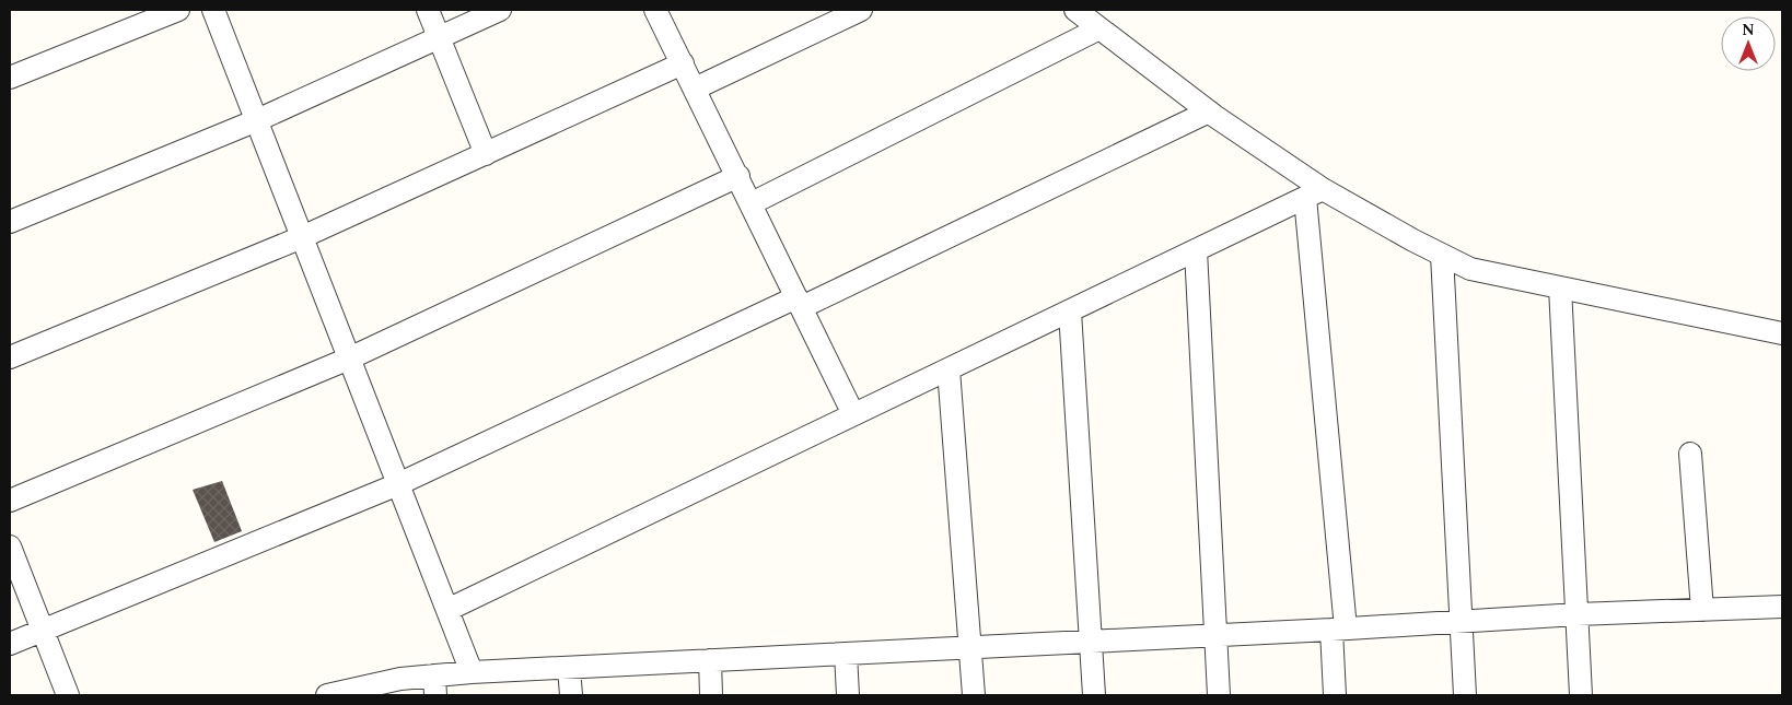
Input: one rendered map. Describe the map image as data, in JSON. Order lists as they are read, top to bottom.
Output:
{
  "north": "top"
}
